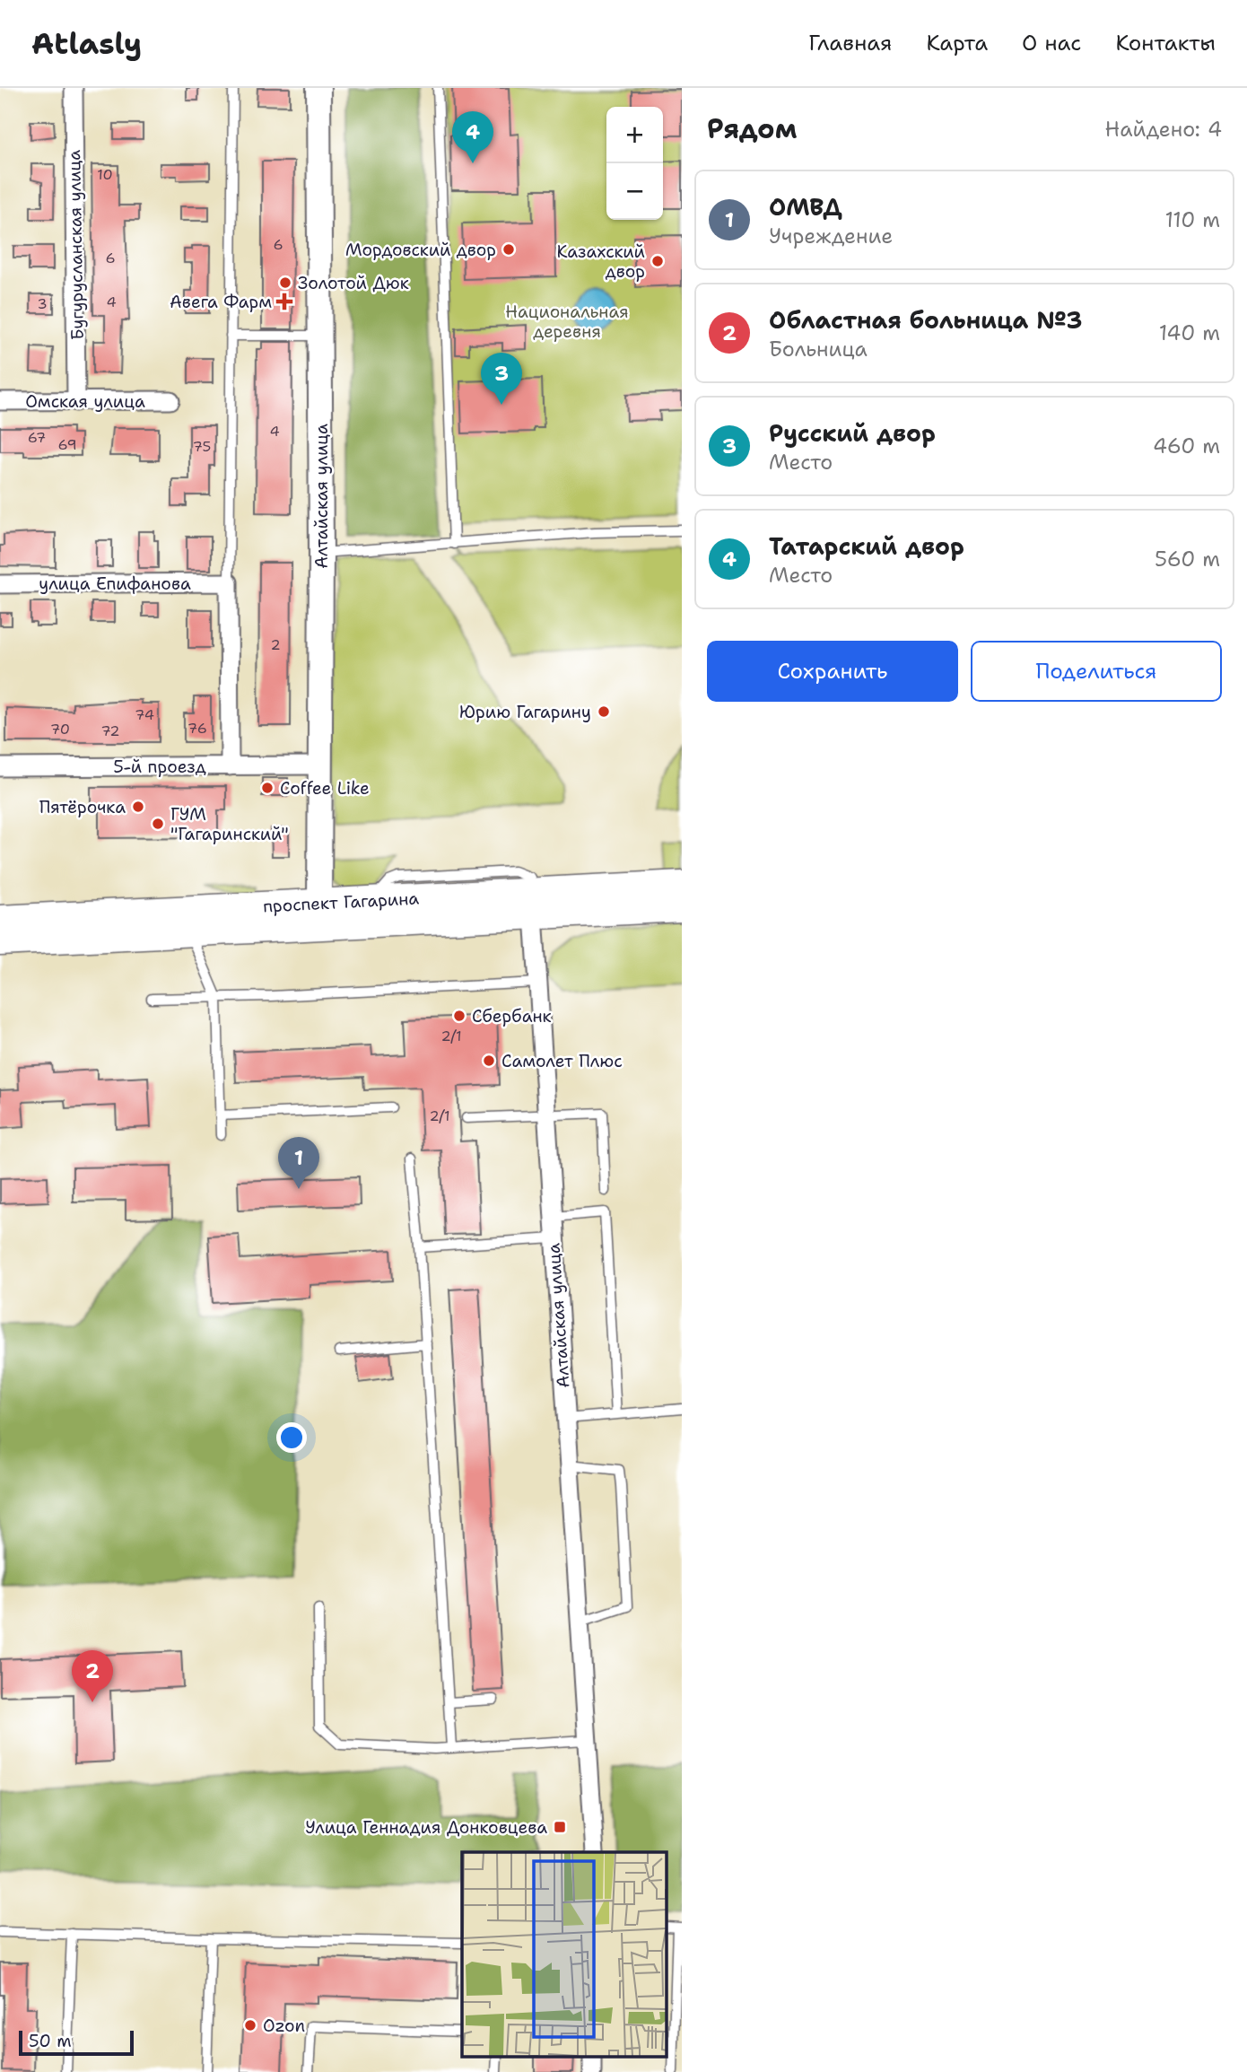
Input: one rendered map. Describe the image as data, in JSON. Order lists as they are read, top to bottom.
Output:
{
  "streets": {
    "main road": ["проспект Гагарина"],
    "street": [
      "Бугурусланская улица",
      "Омская улица",
      "Алтайская улица",
      "улица Епифанова",
      "5-й проезд"
    ]
  },
  "crossings": [
    ["Бугурусланская улица", "Омская улица"],
    ["Алтайская улица", "5-й проезд"],
    ["Алтайская улица", "проспект Гагарина"]
  ],
  "parks": ["Национальная деревня"],
  "places": {
    "other": [
      "Мордовский двор",
      "Казахский двор",
      "Золотой Дюк",
      "Юрию Гагарину",
      "Coffee Like",
      "Пятёрочка",
      "ГУМ \"Гагаринский\"",
      "Сбербанк",
      "Самолет Плюс",
      "Ozon"
    ],
    "health": ["Авега Фарм"],
    "transit": ["Улица Геннадия Донковцева"]
  },
  "house_numbers": [
    "10",
    "6",
    "6",
    "4",
    "3",
    "4",
    "67",
    "69",
    "75",
    "2",
    "74",
    "76",
    "70",
    "72",
    "2/1",
    "2/1"
  ],
  "scale_bar": "50 m",
  "page": {
    "header": "Atlasly",
    "nav": [
      "Главная",
      "Карта",
      "О нас",
      "Контакты"
    ],
    "heading": ["Рядом", "Найдено: 4"],
    "map_buttons": ["+", "−"],
    "pins": [
      "4",
      "3",
      "1",
      "2"
    ],
    "list": [
      {
        "mark": "1",
        "name": "ОМВД",
        "note": "Учреждение",
        "value": "110 m"
      },
      {
        "mark": "2",
        "name": "Областная больница №3",
        "note": "Больница",
        "value": "140 m"
      },
      {
        "mark": "3",
        "name": "Русский двор",
        "note": "Место",
        "value": "460 m"
      },
      {
        "mark": "4",
        "name": "Татарский двор",
        "note": "Место",
        "value": "560 m"
      }
    ],
    "buttons": ["Сохранить", "Поделиться"],
    "scale": "50 m"
  }
}
